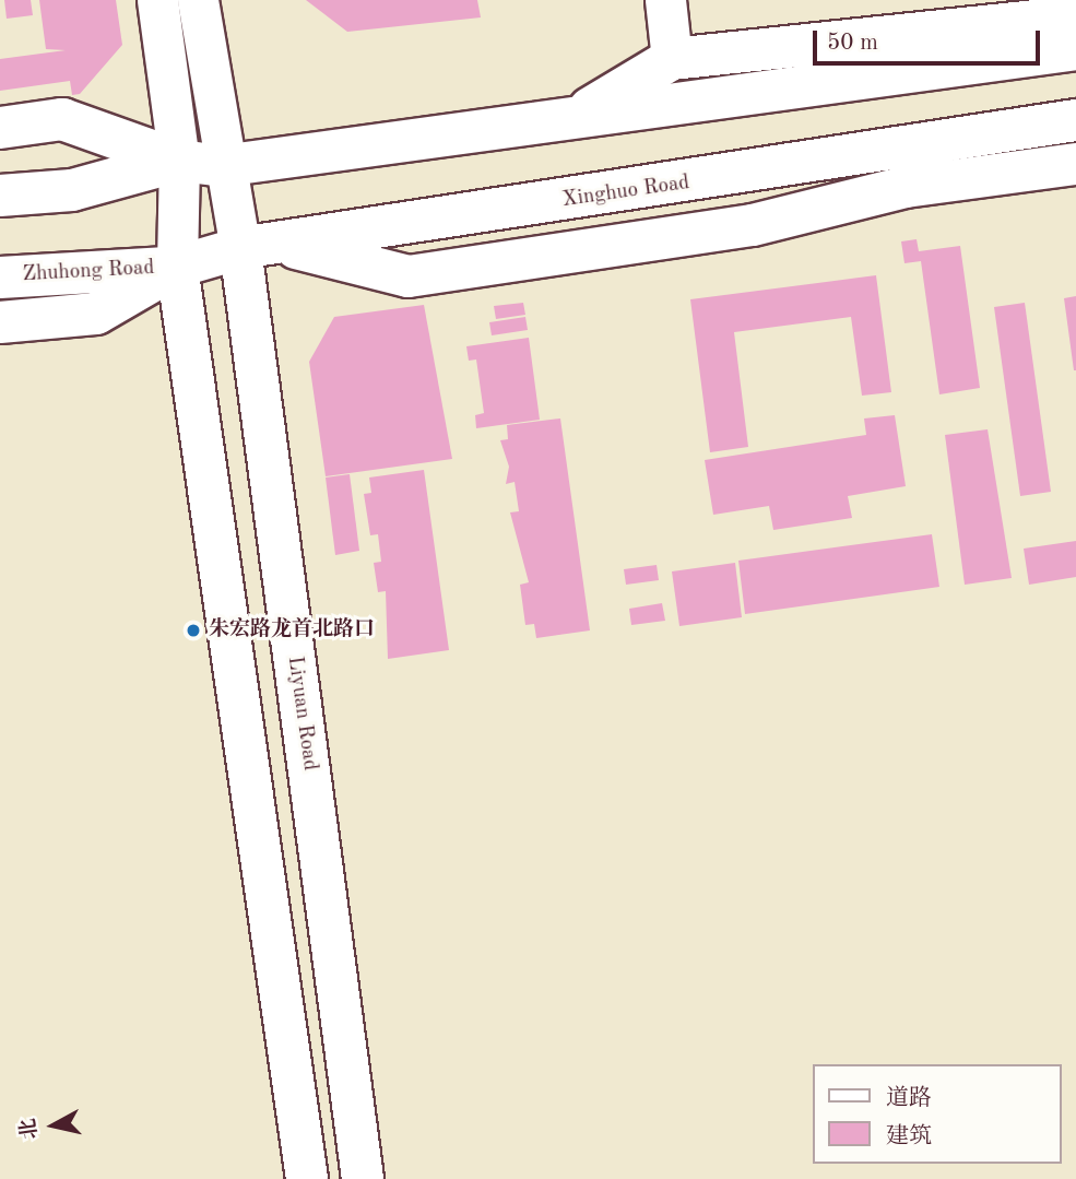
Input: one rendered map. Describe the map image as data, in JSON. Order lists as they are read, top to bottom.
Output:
{
  "streets": {
    "main road": ["Xinghuo Road", "Zhuhong Road", "Liyuan Road"]
  },
  "crossings": [
    ["Xinghuo Road", "Zhuhong Road"],
    ["Xinghuo Road", "Liyuan Road"]
  ],
  "places": ["朱宏路龙首北路口"],
  "legend": ["道路", "建筑"],
  "scale_bar": "50 m",
  "north": "left"
}
